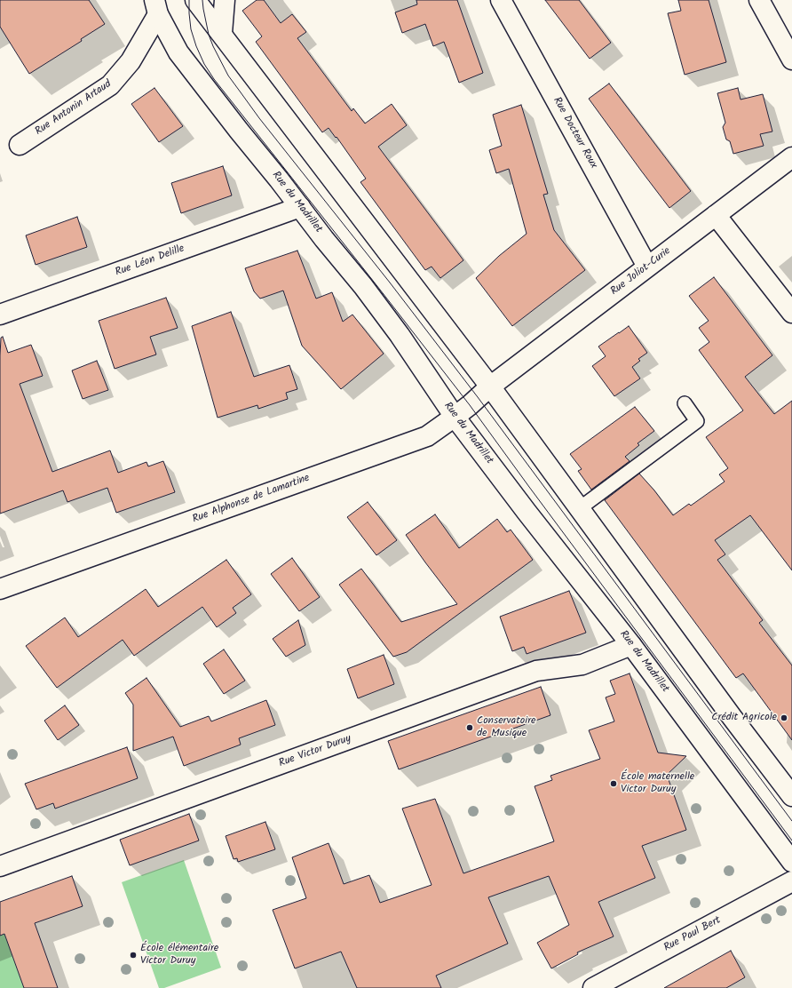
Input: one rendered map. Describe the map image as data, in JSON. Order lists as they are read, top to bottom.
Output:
{
  "streets": {
    "street": [
      "Rue Antonin Artaud",
      "Rue Docteur Roux",
      "Rue du Madrillet",
      "Rue Léon Delille",
      "Rue Joliot-Curie",
      "Rue Alphonse de Lamartine",
      "Rue Victor Duruy",
      "Rue Paul Bert"
    ]
  },
  "crossings": [
    ["Rue Antonin Artaud", "Rue du Madrillet"],
    ["Rue Docteur Roux", "Rue Joliot-Curie"],
    ["Rue du Madrillet", "Rue Léon Delille"],
    ["Rue du Madrillet", "Rue Alphonse de Lamartine"],
    ["Rue du Madrillet", "Rue Victor Duruy"],
    ["Rue Joliot-Curie", "Rue Alphonse de Lamartine"]
  ],
  "places": [
    "Crédit Agricole",
    "Conservatoire de Musique",
    "École maternelle Victor Duruy",
    "École élémentaire Victor Duruy"
  ]
}
